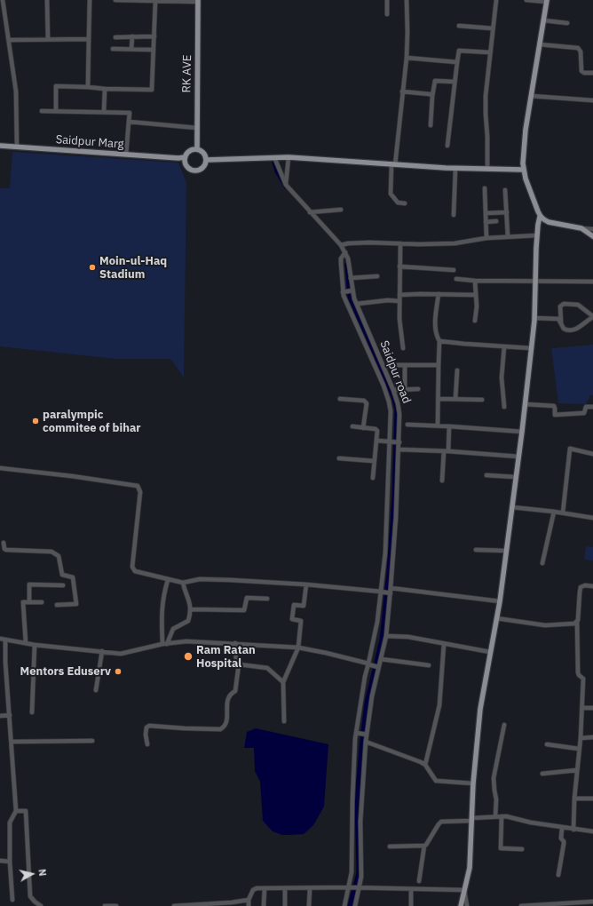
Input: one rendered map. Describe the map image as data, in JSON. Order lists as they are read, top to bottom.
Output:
{
  "streets": {
    "main road": ["RK AVE", "Saidpur Marg"],
    "street": ["Saidpur road"]
  },
  "crossings": [
    ["RK AVE", "Saidpur Marg"]
  ],
  "places": [
    "Moin-ul-Haq Stadium",
    "paralympic commitee of bihar",
    "Ram Ratan Hospital",
    "Mentors Eduserv"
  ],
  "north": "right"
}
